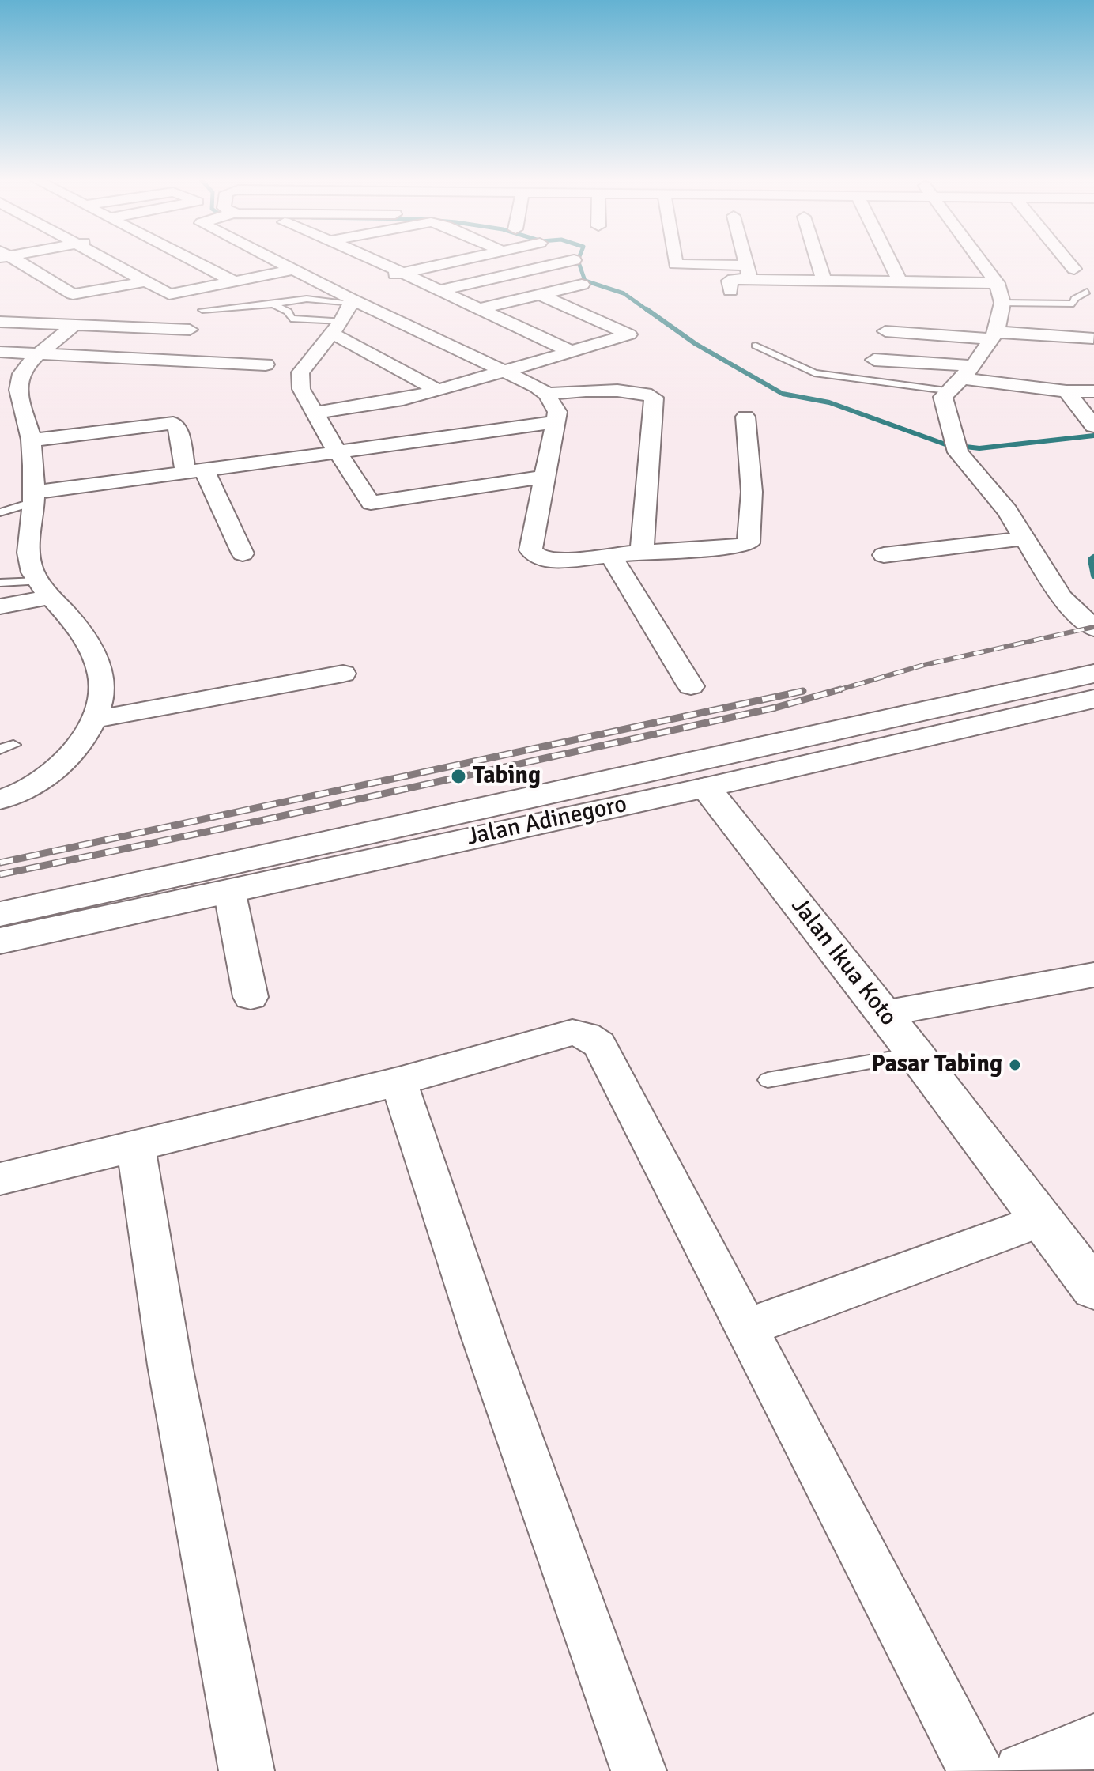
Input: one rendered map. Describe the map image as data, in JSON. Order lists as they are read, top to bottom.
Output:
{
  "streets": {
    "main road": ["Jalan Adinegoro", "Jalan Ikua Koto"]
  },
  "crossings": [
    ["Jalan Adinegoro", "Jalan Ikua Koto"]
  ],
  "places": ["Tabing", "Pasar Tabing"]
}
